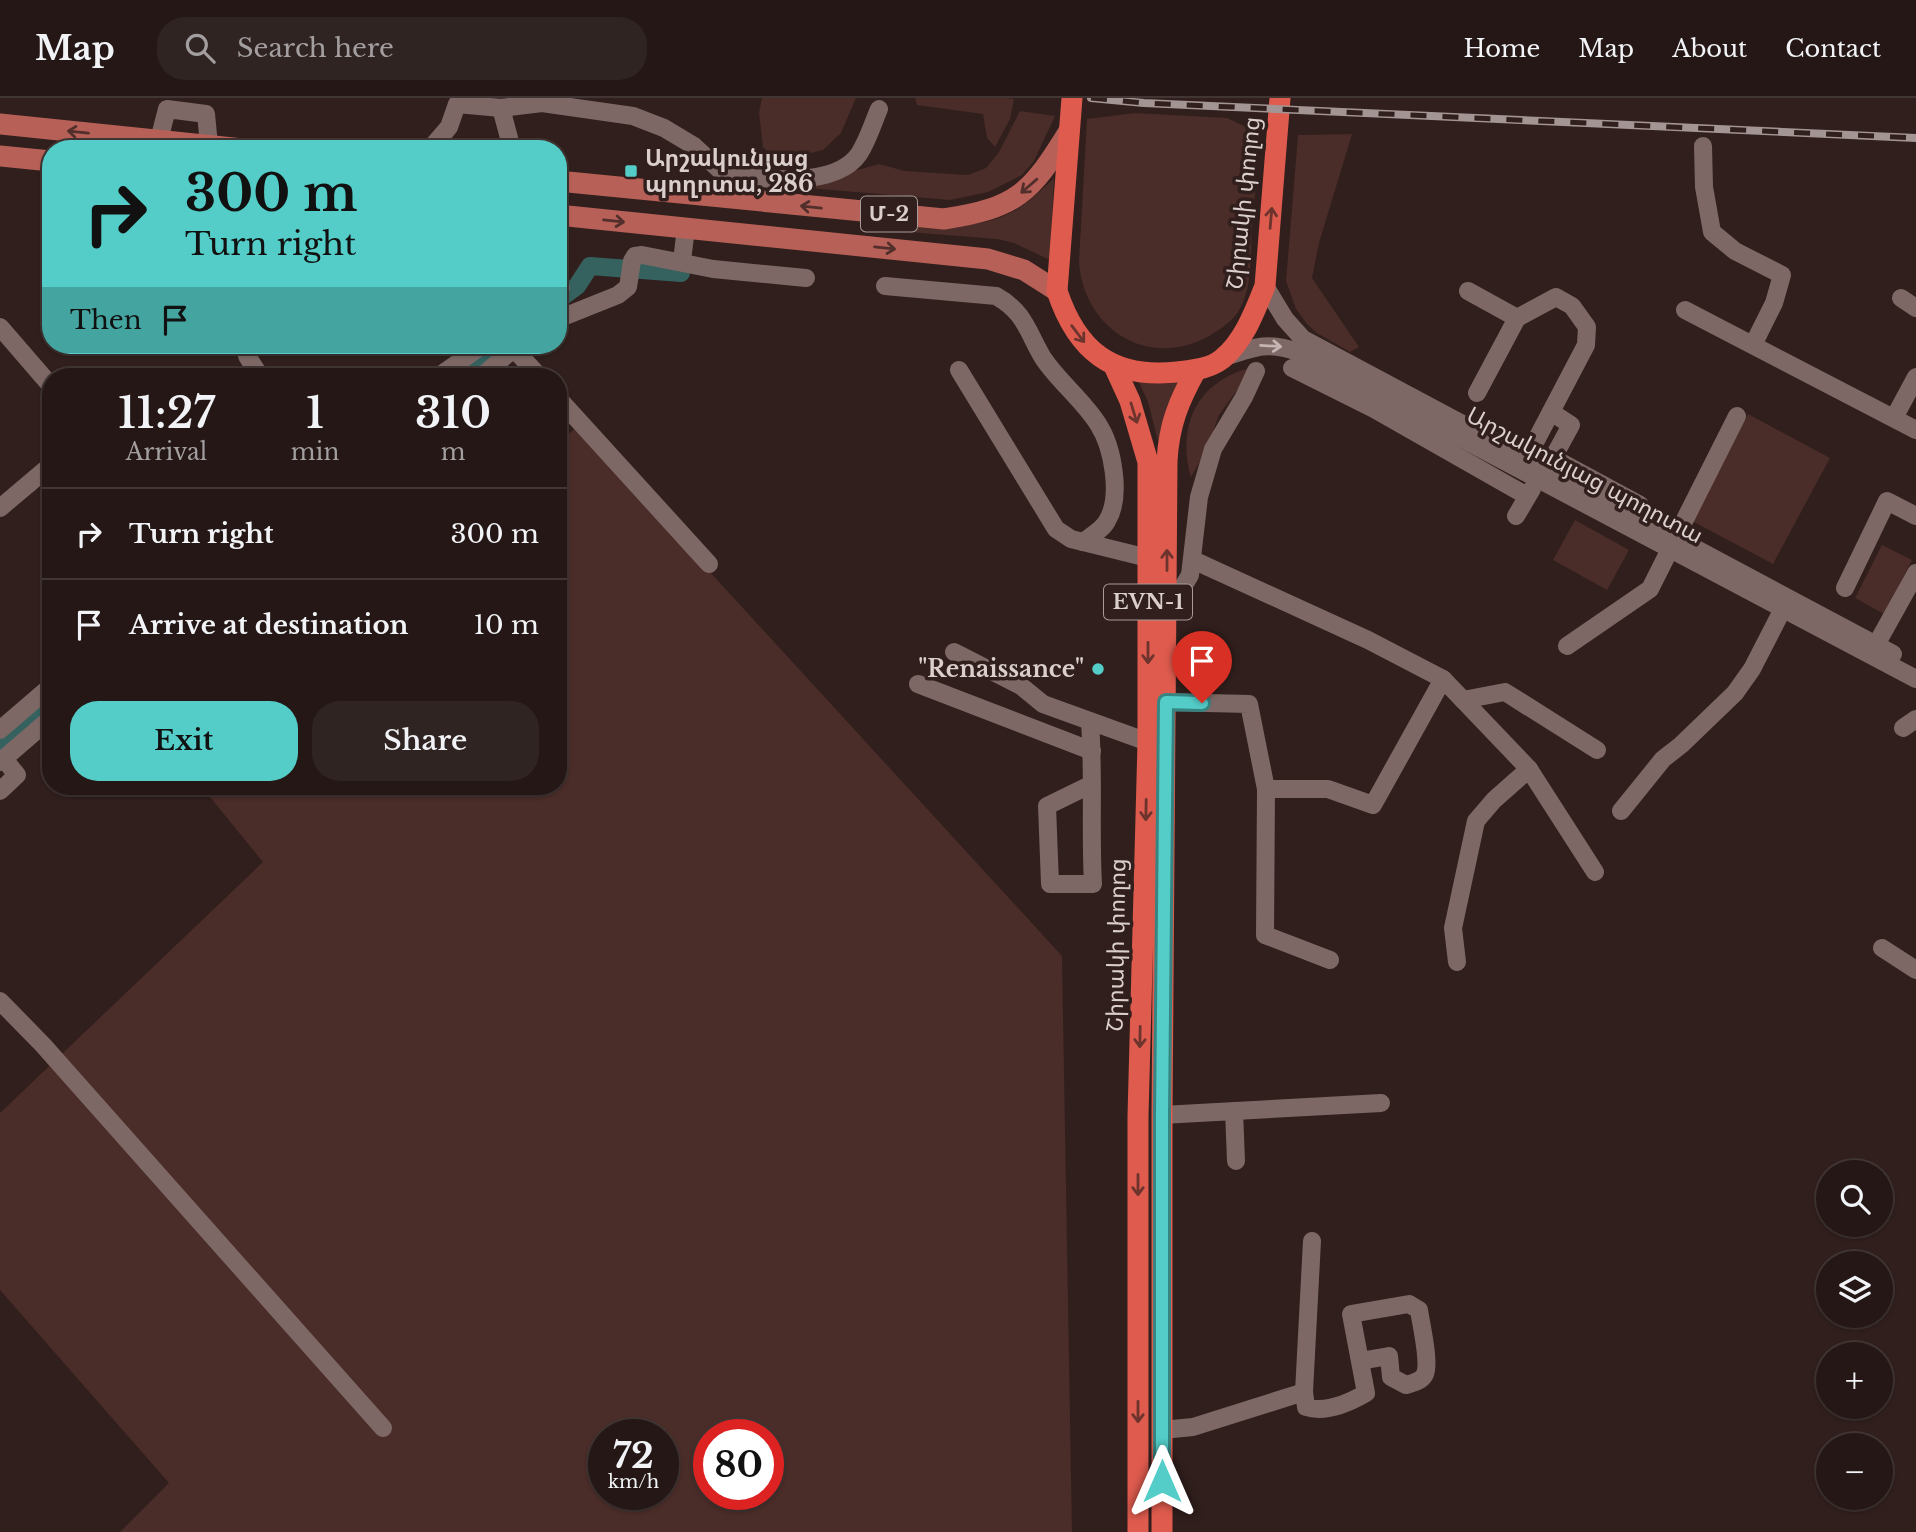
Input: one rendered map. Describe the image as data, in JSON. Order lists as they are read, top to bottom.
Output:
{
  "streets": {
    "highway": ["Շիրակի փողոց", "Մ-2", "EVN-1"],
    "street": ["Արշակունյաց պողոտա"]
  },
  "crossings": [
    ["Շիրակի փողոց", "Մ-2"],
    ["Շիրակի փողոց", "Արշակունյաց պողոտա"]
  ],
  "places": {
    "transit": ["Արշակունյաց պողոտա, 286"],
    "other": ["\"Renaissance\""]
  },
  "page": {
    "header": "Map",
    "search": "Search here",
    "nav": [
      "Home",
      "Map",
      "About",
      "Contact"
    ],
    "turn": ["300 m", "Turn right"],
    "then": "Then",
    "eta": [
      "11:27",
      "Arrival",
      "1",
      "min",
      "310",
      "m"
    ],
    "list": [
      {
        "name": "Turn right",
        "value": "300 m"
      },
      {
        "name": "Arrive at destination",
        "value": "10 m"
      }
    ],
    "buttons": ["Exit", "Share"],
    "map_buttons": ["+", "−"],
    "speed": "72 km/h",
    "limit": "80"
  }
}
